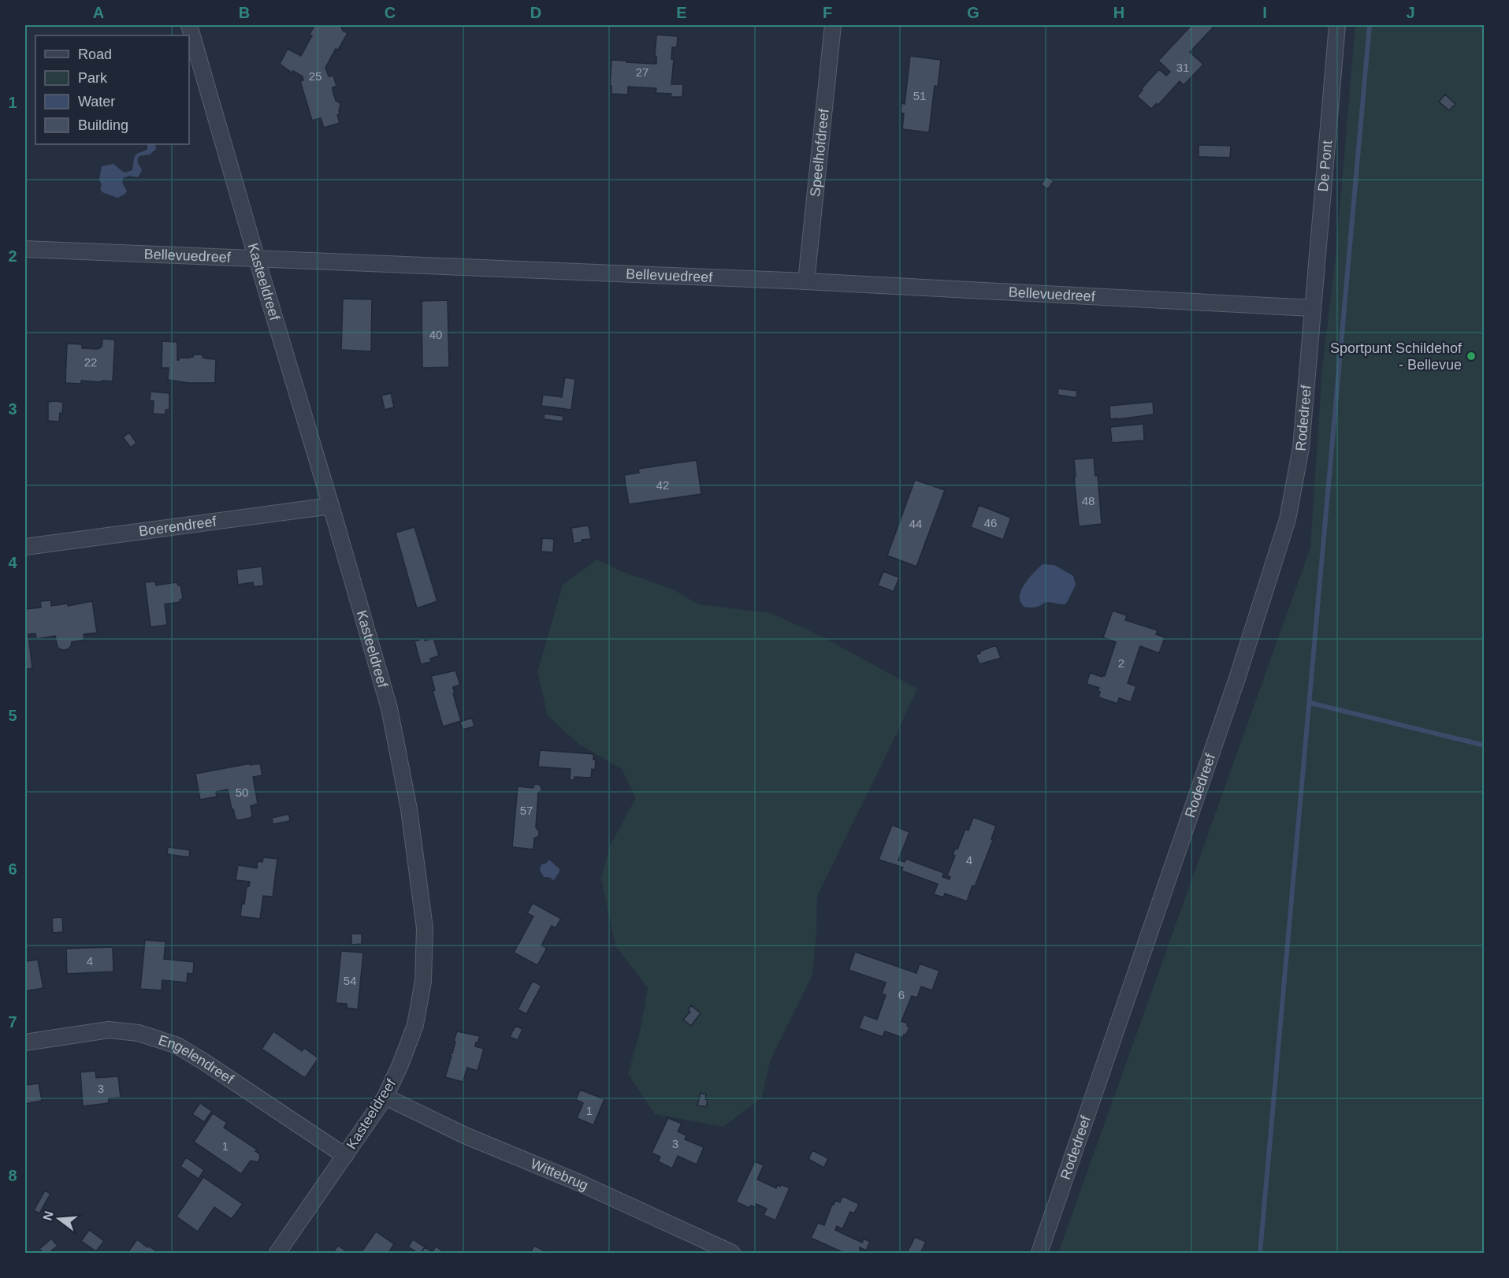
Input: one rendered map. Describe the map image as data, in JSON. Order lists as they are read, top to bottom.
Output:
{
  "streets": {
    "street": [
      "Speelhofdreef",
      "De Pont",
      "Bellevuedreef",
      "Kasteeldreef",
      "Rodedreef",
      "Boerendreef",
      "Engelendreef",
      "Wittebrug"
    ]
  },
  "crossings": [
    ["Speelhofdreef", "Bellevuedreef"],
    ["De Pont", "Bellevuedreef"],
    ["De Pont", "Rodedreef"],
    ["Bellevuedreef", "Kasteeldreef"],
    ["Bellevuedreef", "Rodedreef"],
    ["Kasteeldreef", "Boerendreef"],
    ["Kasteeldreef", "Engelendreef"],
    ["Kasteeldreef", "Wittebrug"]
  ],
  "places": ["Sportpunt Schildehof - Bellevue"],
  "house_numbers": [
    "31",
    "27",
    "25",
    "51",
    "40",
    "22",
    "42",
    "48",
    "46",
    "44",
    "2",
    "50",
    "57",
    "4",
    "4",
    "54",
    "6",
    "3",
    "1",
    "3",
    "1"
  ],
  "legend": [
    "Road",
    "Park",
    "Water",
    "Building"
  ],
  "north": "left",
  "grid": {
    "columns": [
      "A",
      "B",
      "C",
      "D",
      "E",
      "F",
      "G",
      "H",
      "I",
      "J"
    ],
    "rows": [
      "1",
      "2",
      "3",
      "4",
      "5",
      "6",
      "7",
      "8"
    ]
  }
}
